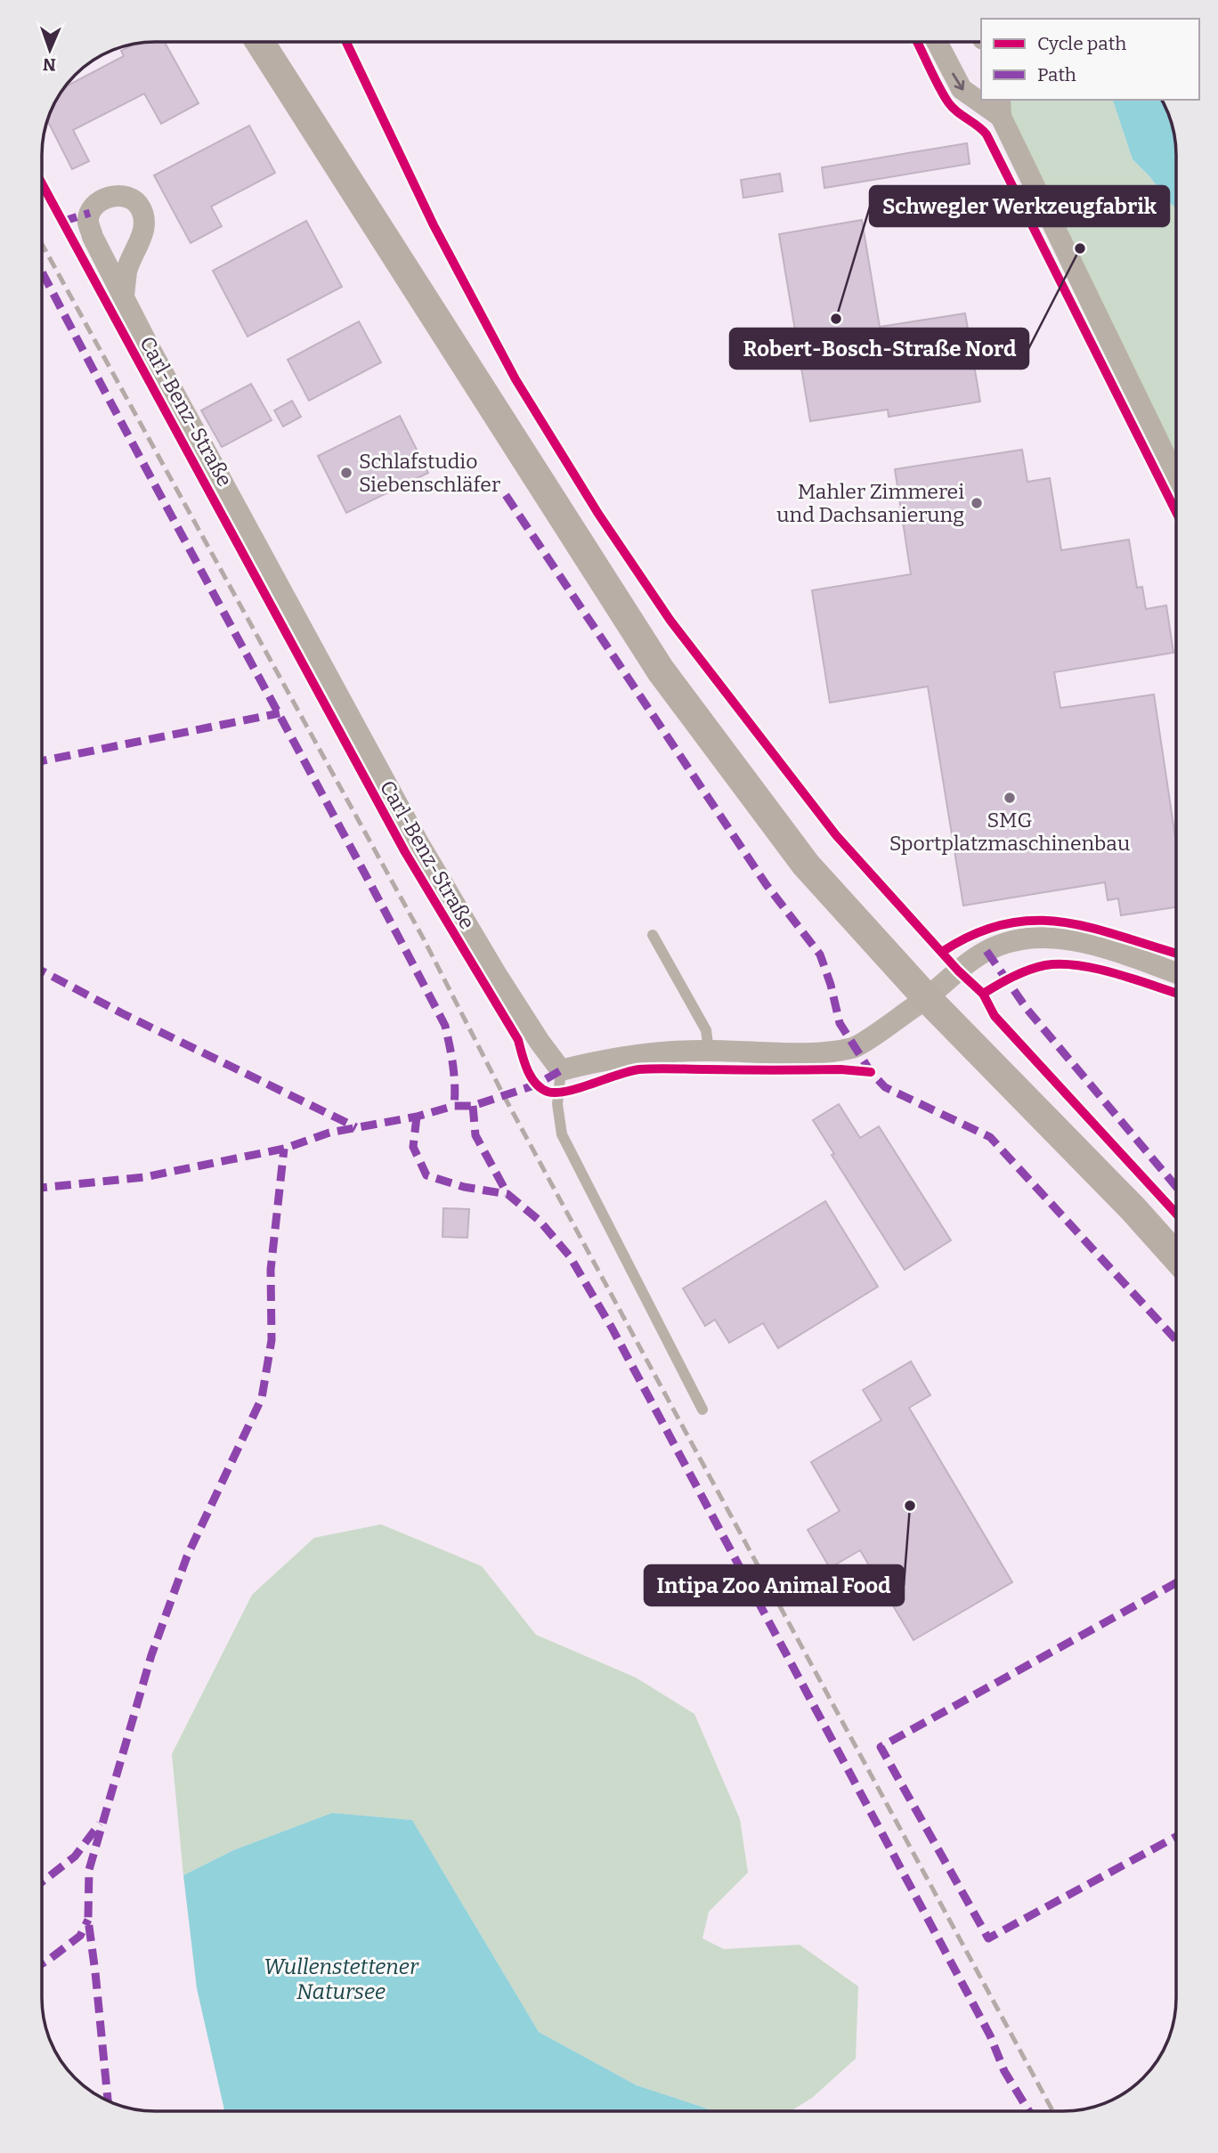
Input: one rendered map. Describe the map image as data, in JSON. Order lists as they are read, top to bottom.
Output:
{
  "streets": {
    "street": ["Carl-Benz-Straße"]
  },
  "water": ["Wullenstettener Natursee"],
  "places": [
    "Robert-Bosch-Straße Nord",
    "Schwegler Werkzeugfabrik",
    "Schlafstudio Siebenschläfer",
    "Mahler Zimmerei und Dachsanierung",
    "SMG Sportplatzmaschinenbau",
    "Intipa Zoo Animal Food"
  ],
  "legend": ["Cycle path", "Path"],
  "north": "bottom"
}
